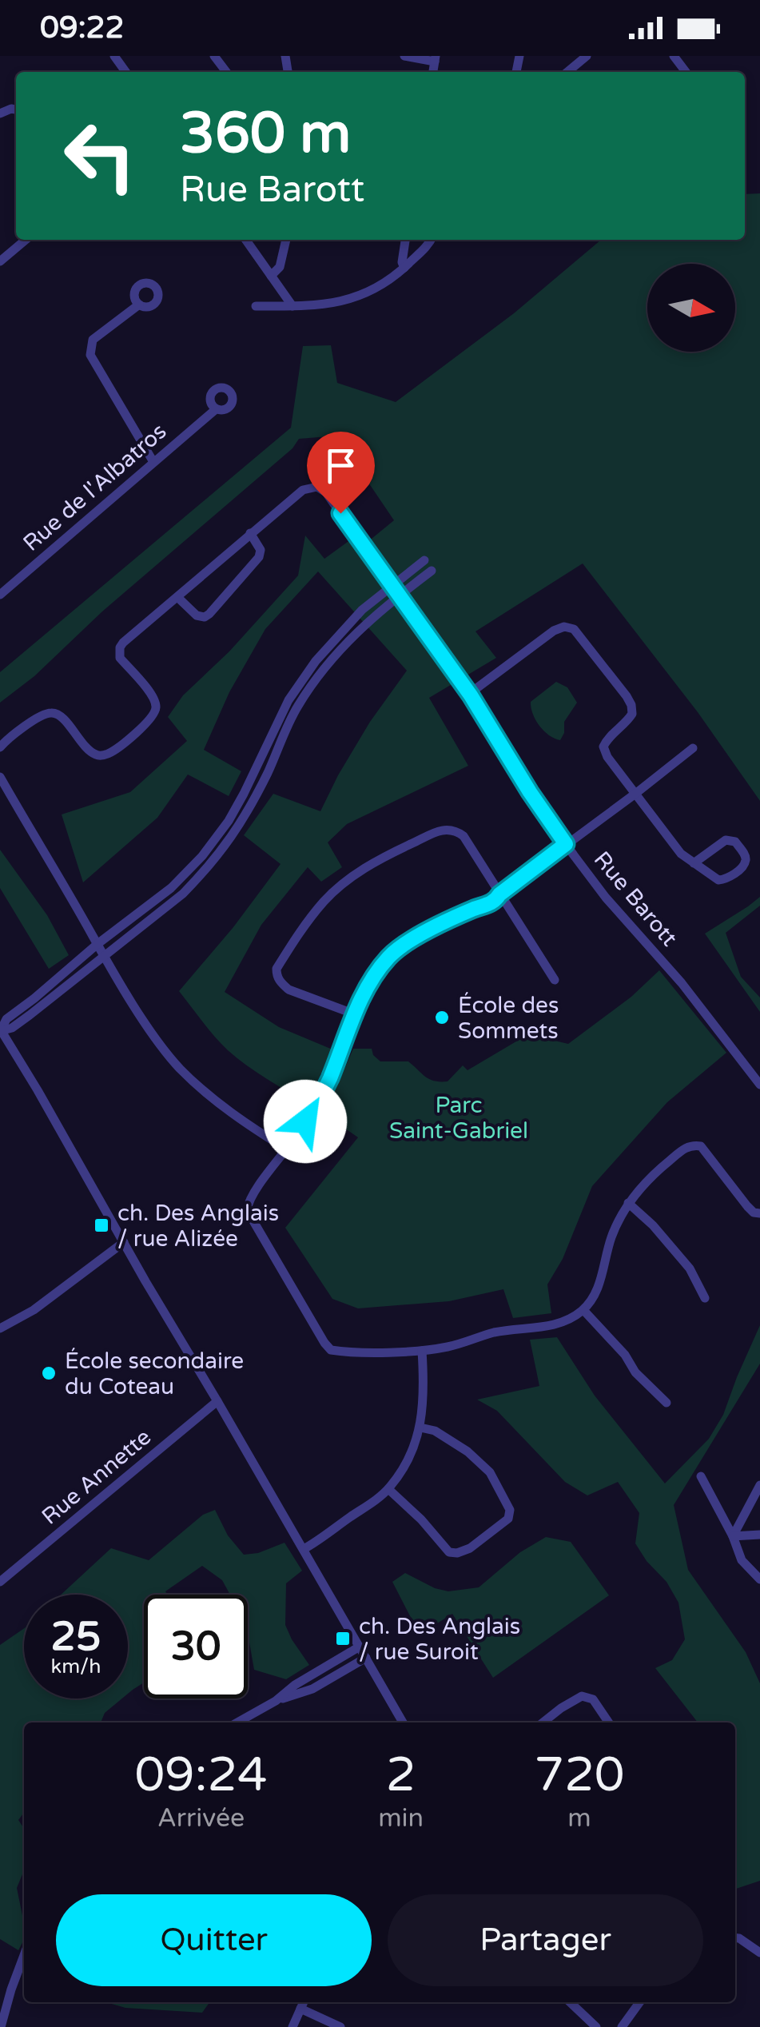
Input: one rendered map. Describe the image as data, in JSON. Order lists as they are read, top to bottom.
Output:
{
  "streets": {
    "street": ["Rue de l'Albatros", "Rue Barott", "Rue Annette"]
  },
  "parks": ["Parc Saint-Gabriel"],
  "places": {
    "other": ["École des Sommets", "École secondaire du Coteau"],
    "transit": ["ch. Des Anglais / rue Alizée", "ch. Des Anglais / rue Suroit"]
  },
  "north": "right",
  "page": {
    "status": "09:22",
    "turn": ["360 m", "Rue Barott"],
    "speed": "25 km/h",
    "limit": "30",
    "eta": [
      "09:24",
      "Arrivée",
      "2",
      "min",
      "720",
      "m"
    ],
    "buttons": ["Quitter", "Partager"]
  }
}
